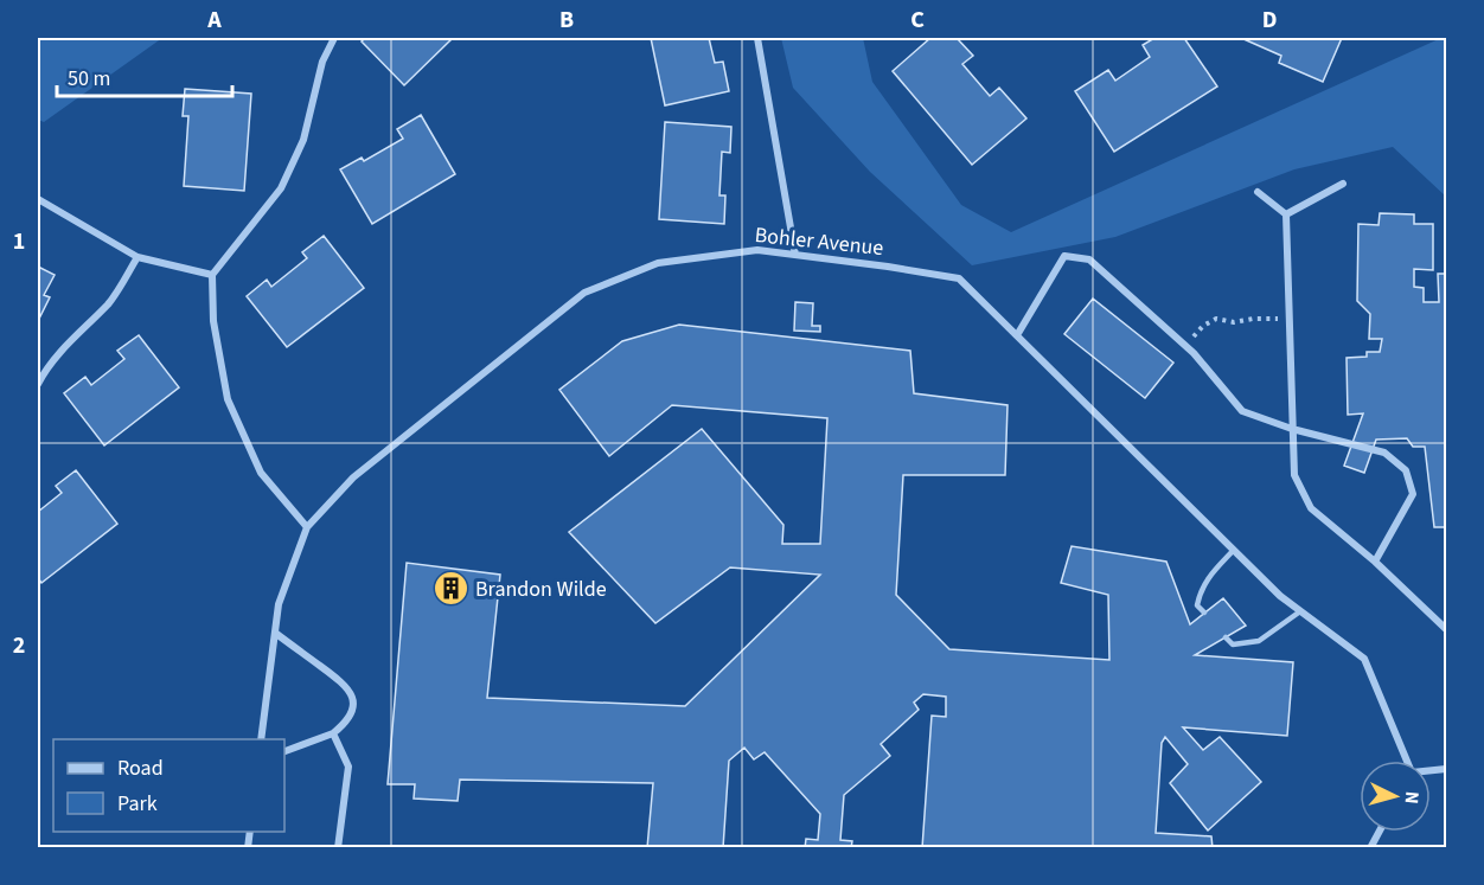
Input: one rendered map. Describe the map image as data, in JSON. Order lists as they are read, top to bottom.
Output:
{
  "streets": {
    "street": ["Bohler Avenue"]
  },
  "places": {
    "building": ["Brandon Wilde"]
  },
  "legend": ["Road", "Park"],
  "scale_bar": "50 m",
  "north": "right",
  "grid": {
    "columns": [
      "A",
      "B",
      "C",
      "D"
    ],
    "rows": ["1", "2"]
  }
}
